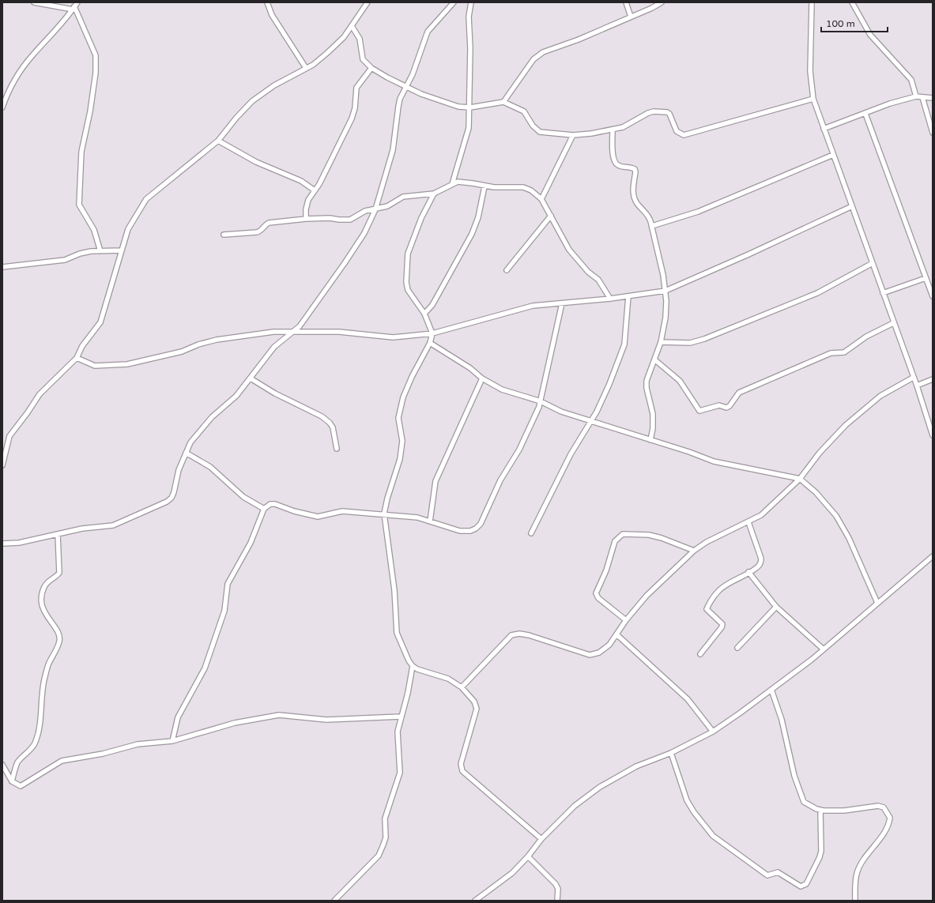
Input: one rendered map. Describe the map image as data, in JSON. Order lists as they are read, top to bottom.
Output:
{
  "scale_bar": "100 m"
}
